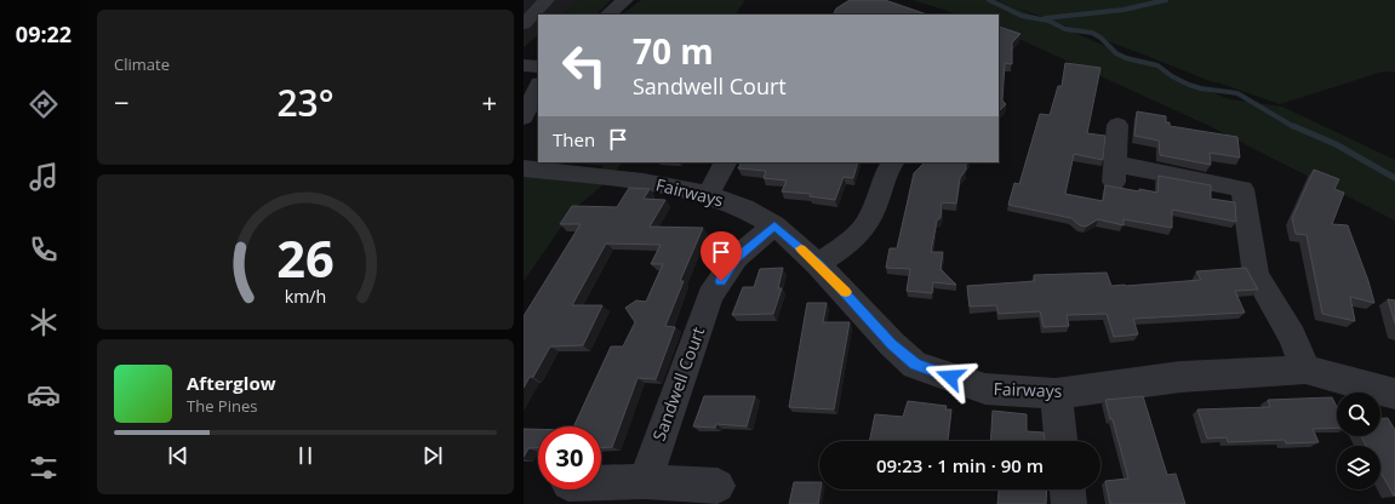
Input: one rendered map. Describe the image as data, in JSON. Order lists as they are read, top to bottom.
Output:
{
  "streets": {
    "street": ["Fairways", "Sandwell Court"]
  },
  "crossings": [
    ["Fairways", "Sandwell Court"]
  ],
  "page": {
    "tabs": "09:22",
    "tile": "Climate",
    "turn": ["70 m", "Sandwell Court"],
    "heat": ["−", "23°", "+"],
    "then": "Then",
    "song": ["Afterglow", "The Pines"],
    "limit": "30",
    "trip": "09:23 · 1 min · 90 m",
    "gauge": ["26", "km/h"]
  }
}
